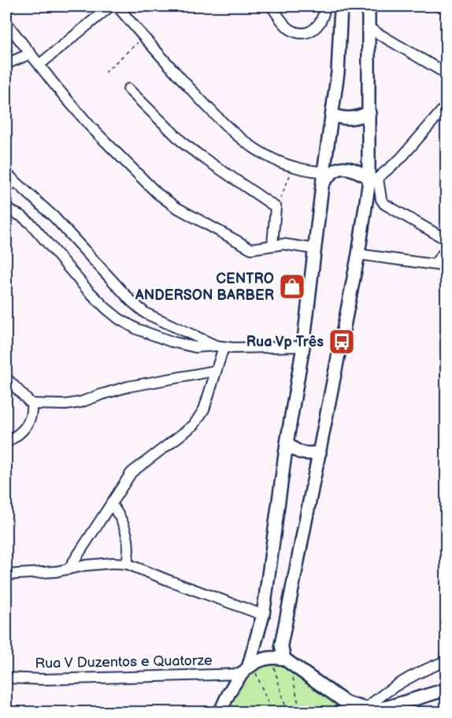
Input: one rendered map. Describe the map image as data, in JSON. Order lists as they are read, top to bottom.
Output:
{
  "streets": {
    "street": ["Rua V Duzentos e Quatorze"]
  },
  "places": {
    "shop": ["CENTRO ANDERSON BARBER"],
    "bus stop": ["Rua Vp Três"]
  }
}
